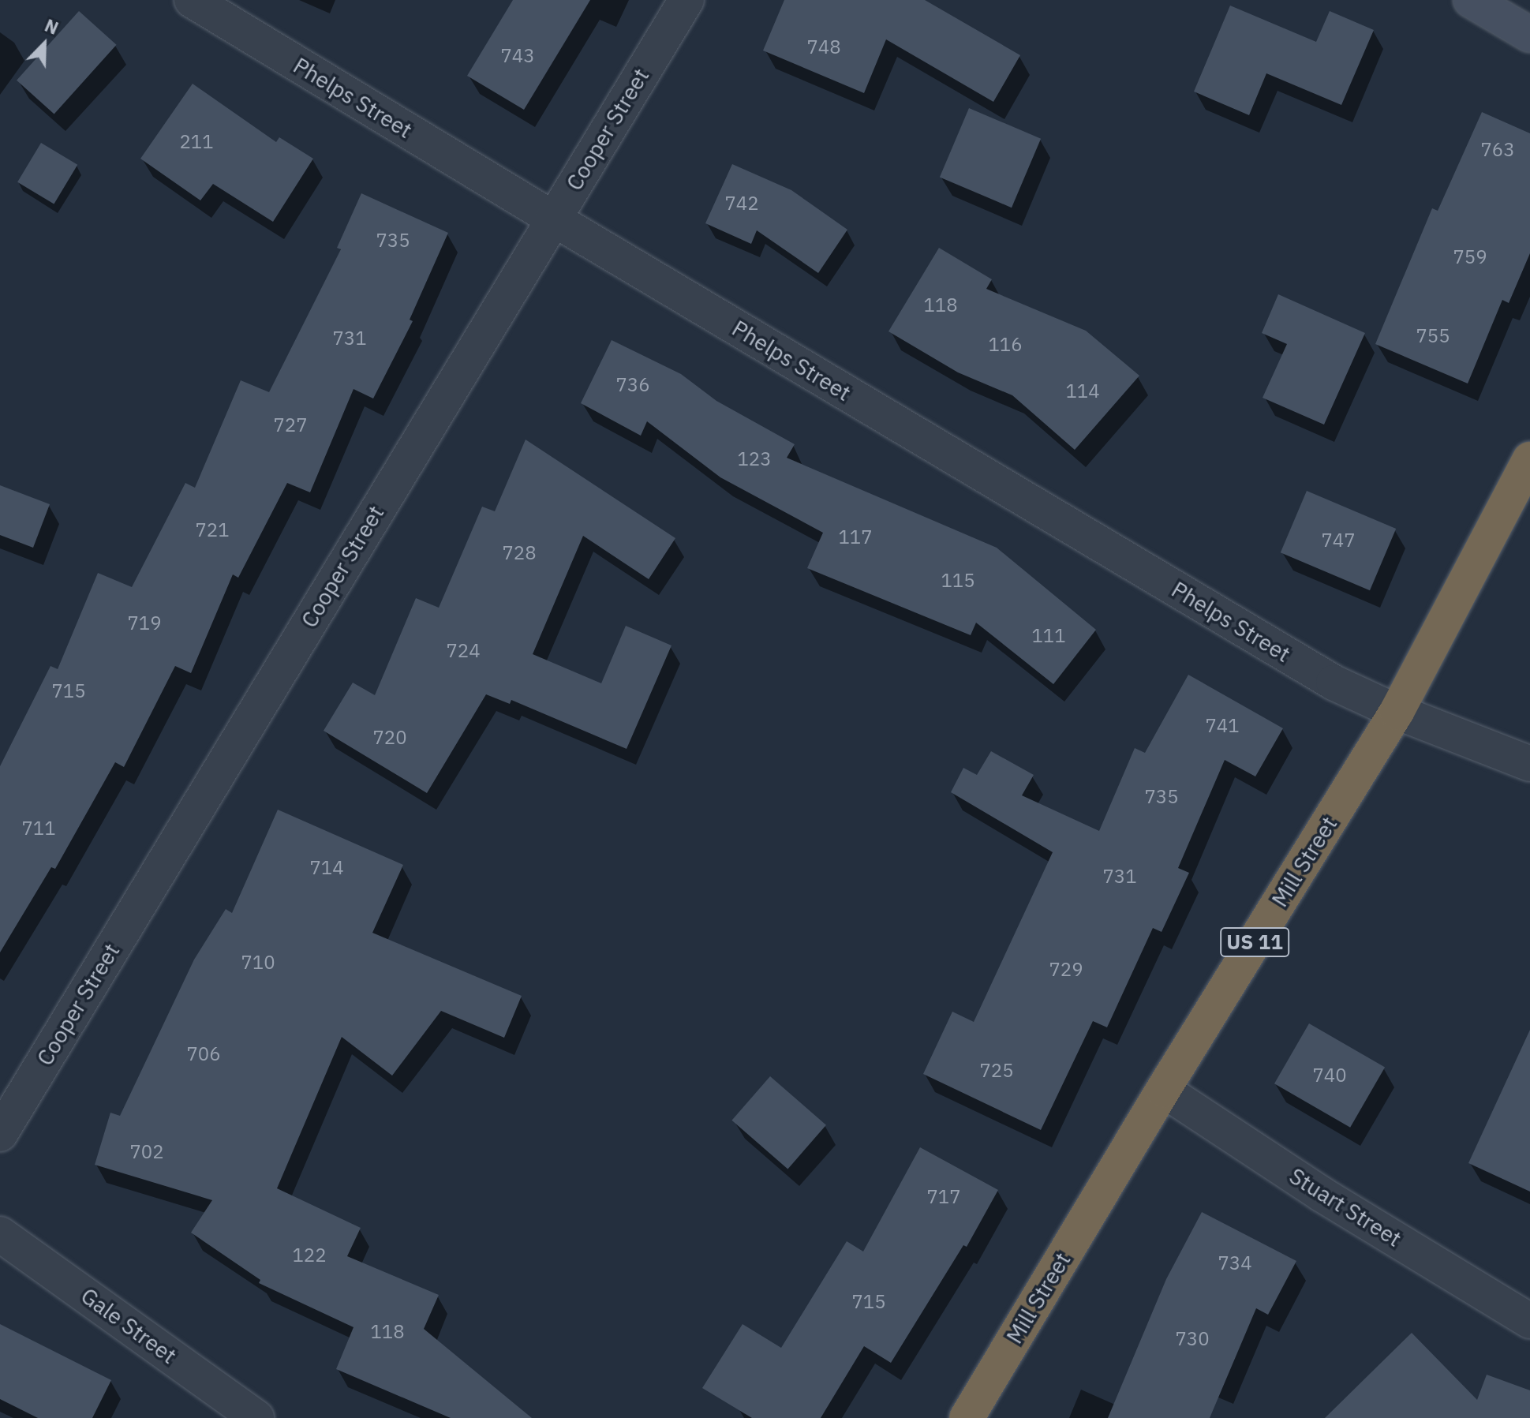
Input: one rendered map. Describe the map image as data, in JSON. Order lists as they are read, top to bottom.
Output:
{
  "streets": {
    "highway": ["Mill Street", "US 11"],
    "street": [
      "Phelps Street",
      "Cooper Street",
      "Stuart Street",
      "Gale Street"
    ]
  },
  "crossings": [
    ["Phelps Street", "Cooper Street"],
    ["Phelps Street", "Mill Street"],
    ["Mill Street", "Stuart Street"]
  ],
  "house_numbers": [
    "748",
    "743",
    "211",
    "763",
    "742",
    "735",
    "759",
    "118",
    "755",
    "731",
    "116",
    "736",
    "114",
    "727",
    "123",
    "721",
    "117",
    "747",
    "728",
    "115",
    "719",
    "111",
    "724",
    "715",
    "741",
    "720",
    "735",
    "711",
    "714",
    "731",
    "710",
    "729",
    "706",
    "725",
    "740",
    "702",
    "717",
    "122",
    "734",
    "715",
    "118",
    "730"
  ],
  "north": "top right"
}
